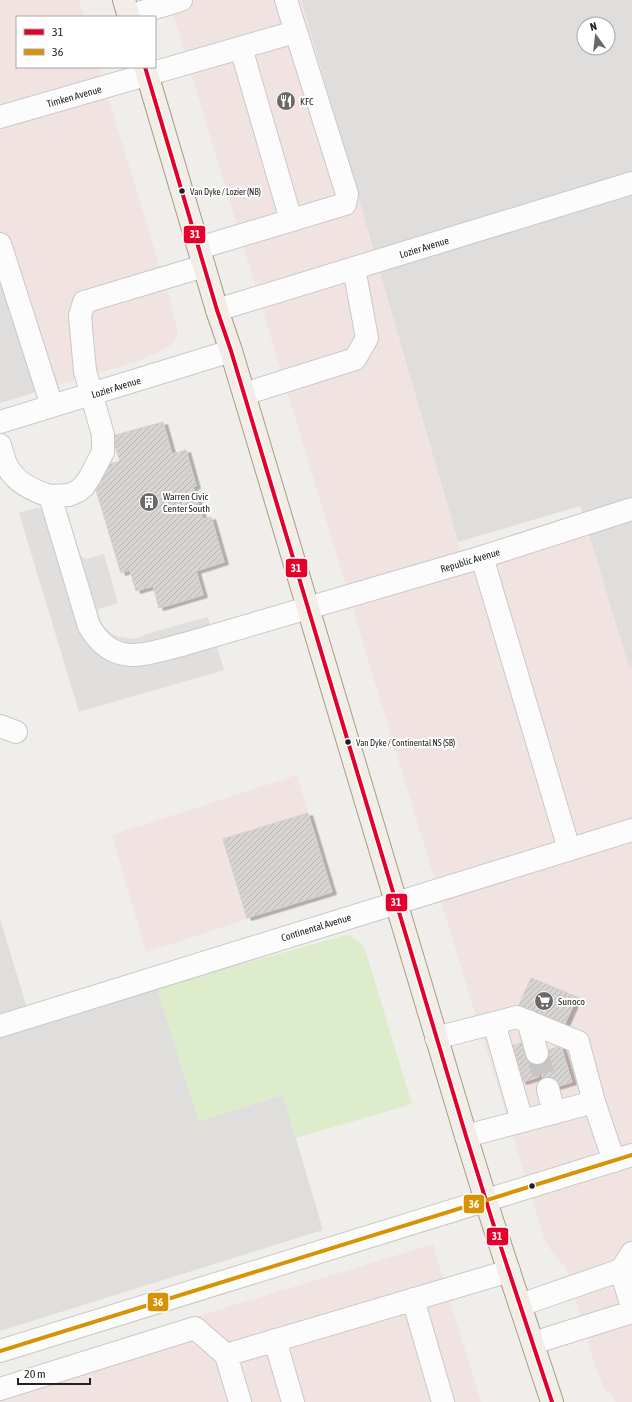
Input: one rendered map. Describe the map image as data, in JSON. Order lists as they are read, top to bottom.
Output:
{
  "streets": {
    "street": [
      "Timken Avenue",
      "Lozier Avenue",
      "Republic Avenue",
      "Continental Avenue"
    ]
  },
  "places": {
    "restaurant": ["KFC"],
    "other": ["Van Dyke / Lozier (NB)", "Van Dyke / Continental NS (SB)"],
    "building": ["Warren Civic Center South"],
    "supermarket": ["Sunoco"]
  },
  "lines": ["transit line 31", "transit line 36"],
  "legend": ["31", "36"],
  "scale_bar": "20 m",
  "north": "top"
}
